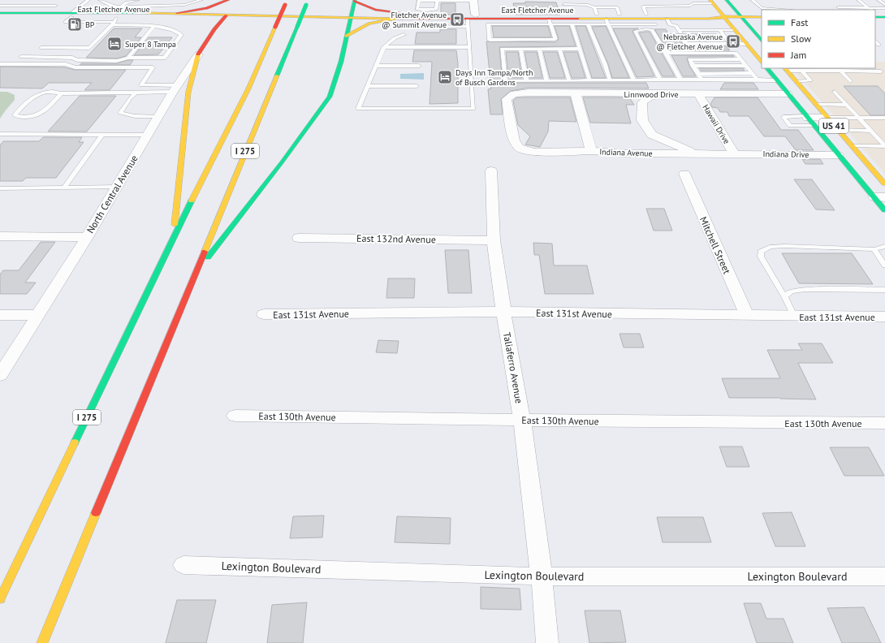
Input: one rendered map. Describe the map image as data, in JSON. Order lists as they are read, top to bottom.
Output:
{
  "streets": {
    "main road": [
      "East Fletcher Avenue",
      "US 41",
      "I 275",
      "North Central Avenue"
    ],
    "street": [
      "Linnwood Drive",
      "Hawaii Drive",
      "Indiana Avenue",
      "Indiana Drive",
      "East 132nd Avenue",
      "Mitchell Street",
      "East 131st Avenue",
      "Taliaferro Avenue",
      "East 130th Avenue",
      "Lexington Boulevard"
    ]
  },
  "crossings": [
    ["East Fletcher Avenue", "North Central Avenue"],
    ["Linnwood Drive", "Hawaii Drive"],
    ["Linnwood Drive", "US 41"],
    ["Linnwood Drive", "Indiana Avenue"],
    ["Hawaii Drive", "Indiana Avenue"],
    ["Hawaii Drive", "Indiana Drive"],
    ["US 41", "Indiana Drive"],
    ["Indiana Avenue", "Indiana Drive"],
    ["East 132nd Avenue", "Taliaferro Avenue"],
    ["Mitchell Street", "East 131st Avenue"],
    ["East 131st Avenue", "Taliaferro Avenue"],
    ["Taliaferro Avenue", "East 130th Avenue"],
    ["Taliaferro Avenue", "Lexington Boulevard"]
  ],
  "places": {
    "bus stop": ["Fletcher Avenue @ Summit Avenue", "Nebraska Avenue @ Fletcher Avenue"],
    "fuel station": ["BP"],
    "hotel": ["Super 8 Tampa", "Days Inn Tampa/North of Busch Gardens"]
  },
  "legend": ["Fast", "Slow", "Jam"]
}
